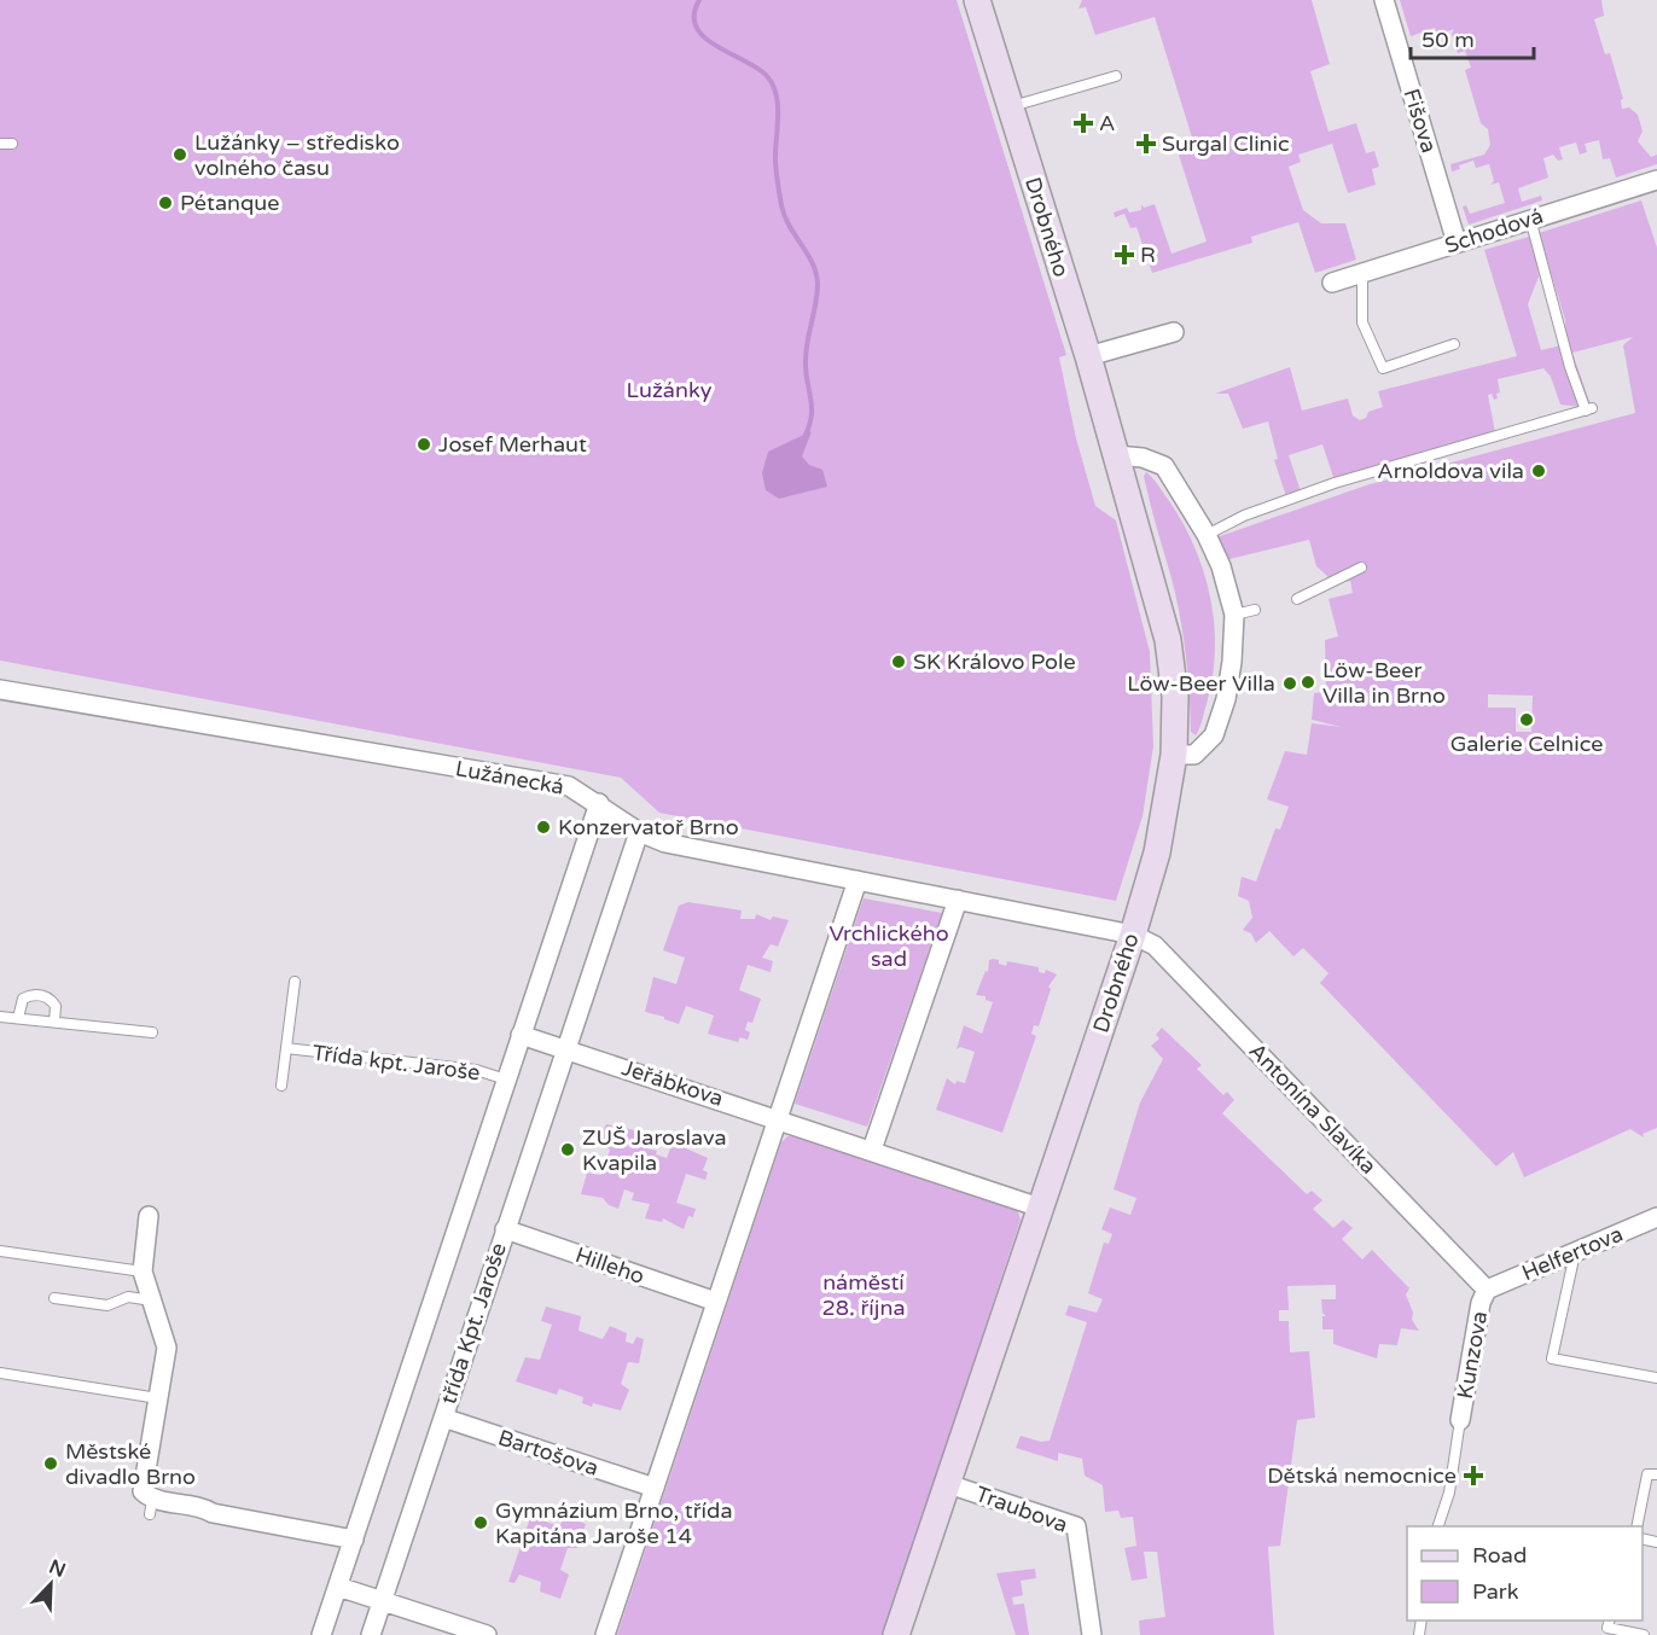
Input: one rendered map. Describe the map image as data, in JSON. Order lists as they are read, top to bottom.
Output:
{
  "streets": {
    "street": [
      "Fišova",
      "Drobného",
      "Schodová",
      "Lužánecká",
      "Jeřábkova",
      "Antonína Slavíka",
      "Helfertova",
      "Hilleho",
      "třída Kpt. Jaroše",
      "Kunzova",
      "Bartošova",
      "Traubova"
    ],
    "lane": ["Třída kpt. Jaroše"]
  },
  "crossings": [
    ["Fišova", "Schodová"],
    ["Drobného", "Lužánecká"],
    ["Drobného", "Antonína Slavíka"],
    ["Lužánecká", "Antonína Slavíka"],
    ["Lužánecká", "třída Kpt. Jaroše"],
    ["Třída kpt. Jaroše", "třída Kpt. Jaroše"],
    ["Jeřábkova", "třída Kpt. Jaroše"],
    ["Antonína Slavíka", "Helfertova"],
    ["Antonína Slavíka", "Kunzova"],
    ["Helfertova", "Kunzova"],
    ["Hilleho", "třída Kpt. Jaroše"],
    ["třída Kpt. Jaroše", "Bartošova"]
  ],
  "parks": ["Lužánky", "Vrchlického sad", "náměstí 28. října"],
  "places": {
    "health": [
      "A",
      "Surgal Clinic",
      "R",
      "Dětská nemocnice"
    ],
    "other": [
      "Lužánky – středisko volného času",
      "Pétanque",
      "Josef Merhaut",
      "Arnoldova vila",
      "SK Královo Pole",
      "Löw-Beer Villa in Brno",
      "Löw-Beer Villa",
      "Galerie Celnice",
      "Konzervatoř Brno",
      "ZUŠ Jaroslava Kvapila",
      "Městské divadlo Brno",
      "Gymnázium Brno, třída Kapitána Jaroše 14"
    ]
  },
  "legend": ["Road", "Park"],
  "scale_bar": "50 m",
  "north": "top right"
}
